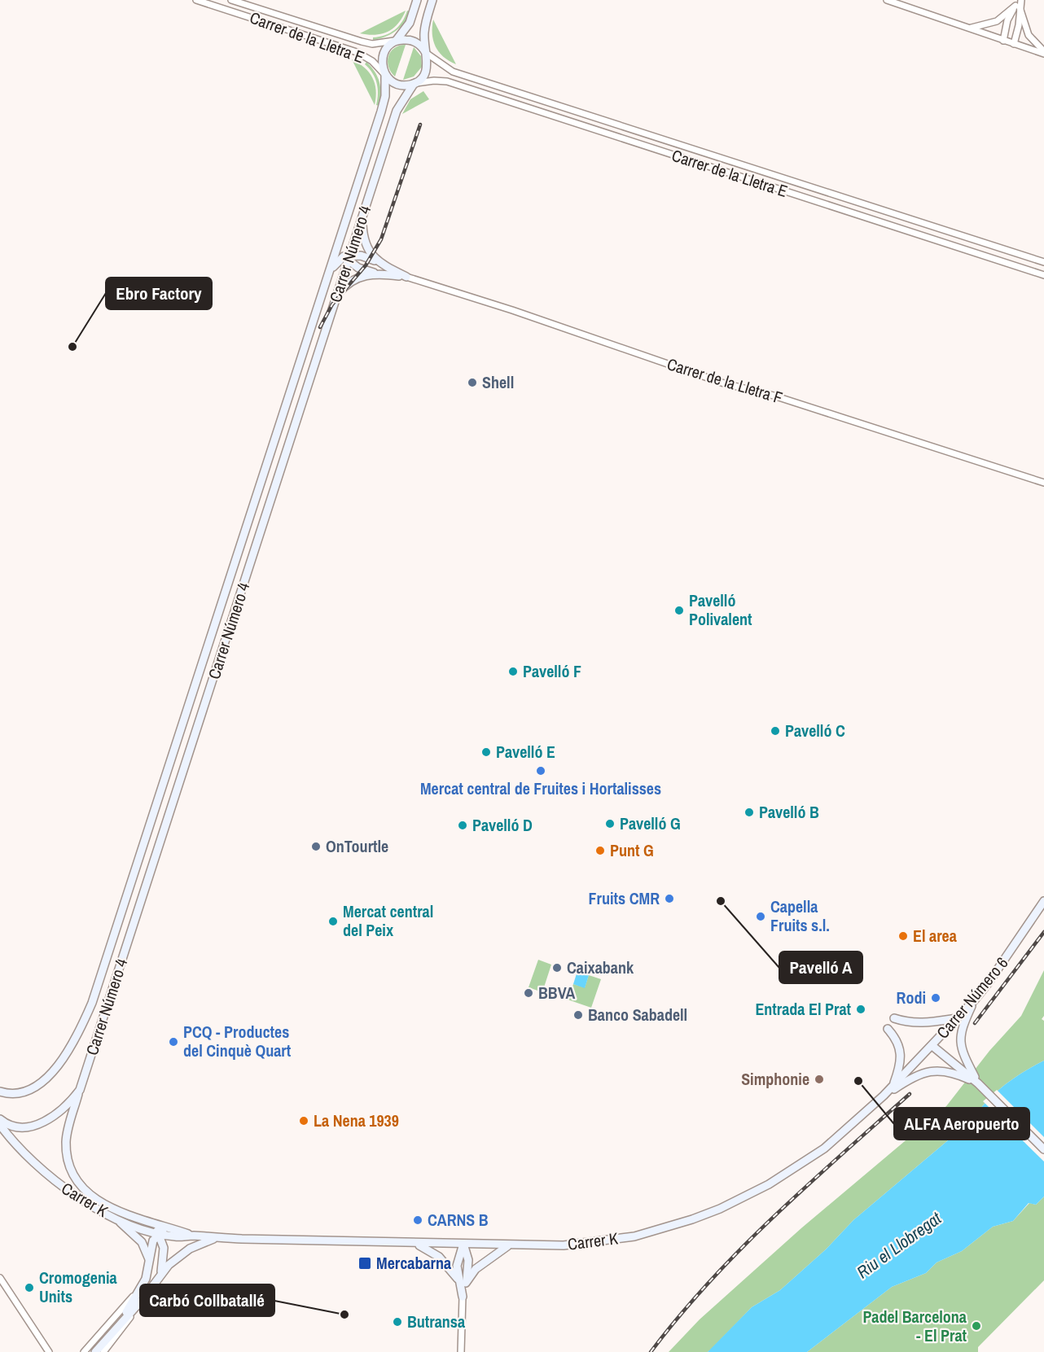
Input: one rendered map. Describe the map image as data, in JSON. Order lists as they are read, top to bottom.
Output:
{
  "streets": {
    "street": [
      "Carrer de la Lletra E",
      "Carrer Número 4",
      "Carrer de la Lletra F",
      "Carrer Número 6",
      "Carrer K"
    ]
  },
  "crossings": [
    ["Carrer de la Lletra E", "Carrer Número 4"],
    ["Carrer Número 4", "Carrer K"],
    ["Carrer Número 6", "Carrer K"]
  ],
  "water": ["Riu el Llobregat"],
  "places": {
    "other": [
      "Ebro Factory",
      "Shell",
      "Pavelló Polivalent",
      "Pavelló F",
      "Pavelló C",
      "Pavelló E",
      "Mercat central de Fruites i Hortalisses",
      "Pavelló B",
      "Pavelló G",
      "Pavelló D",
      "OnTourtle",
      "Punt G",
      "Fruits CMR",
      "Pavelló A",
      "Capella Fruits s.l.",
      "Mercat central del Peix",
      "El area",
      "Caixabank",
      "BBVA",
      "Rodi",
      "Entrada El Prat",
      "Banco Sabadell",
      "PCQ - Productes del Cinquè Quart",
      "Simphonie",
      "ALFA Aeropuerto",
      "La Nena 1939",
      "CARNS B",
      "Cromogenia Units",
      "Carbó Collbatallé",
      "Butransa",
      "Padel Barcelona - El Prat"
    ],
    "transit": ["Mercabarna"]
  }
}
